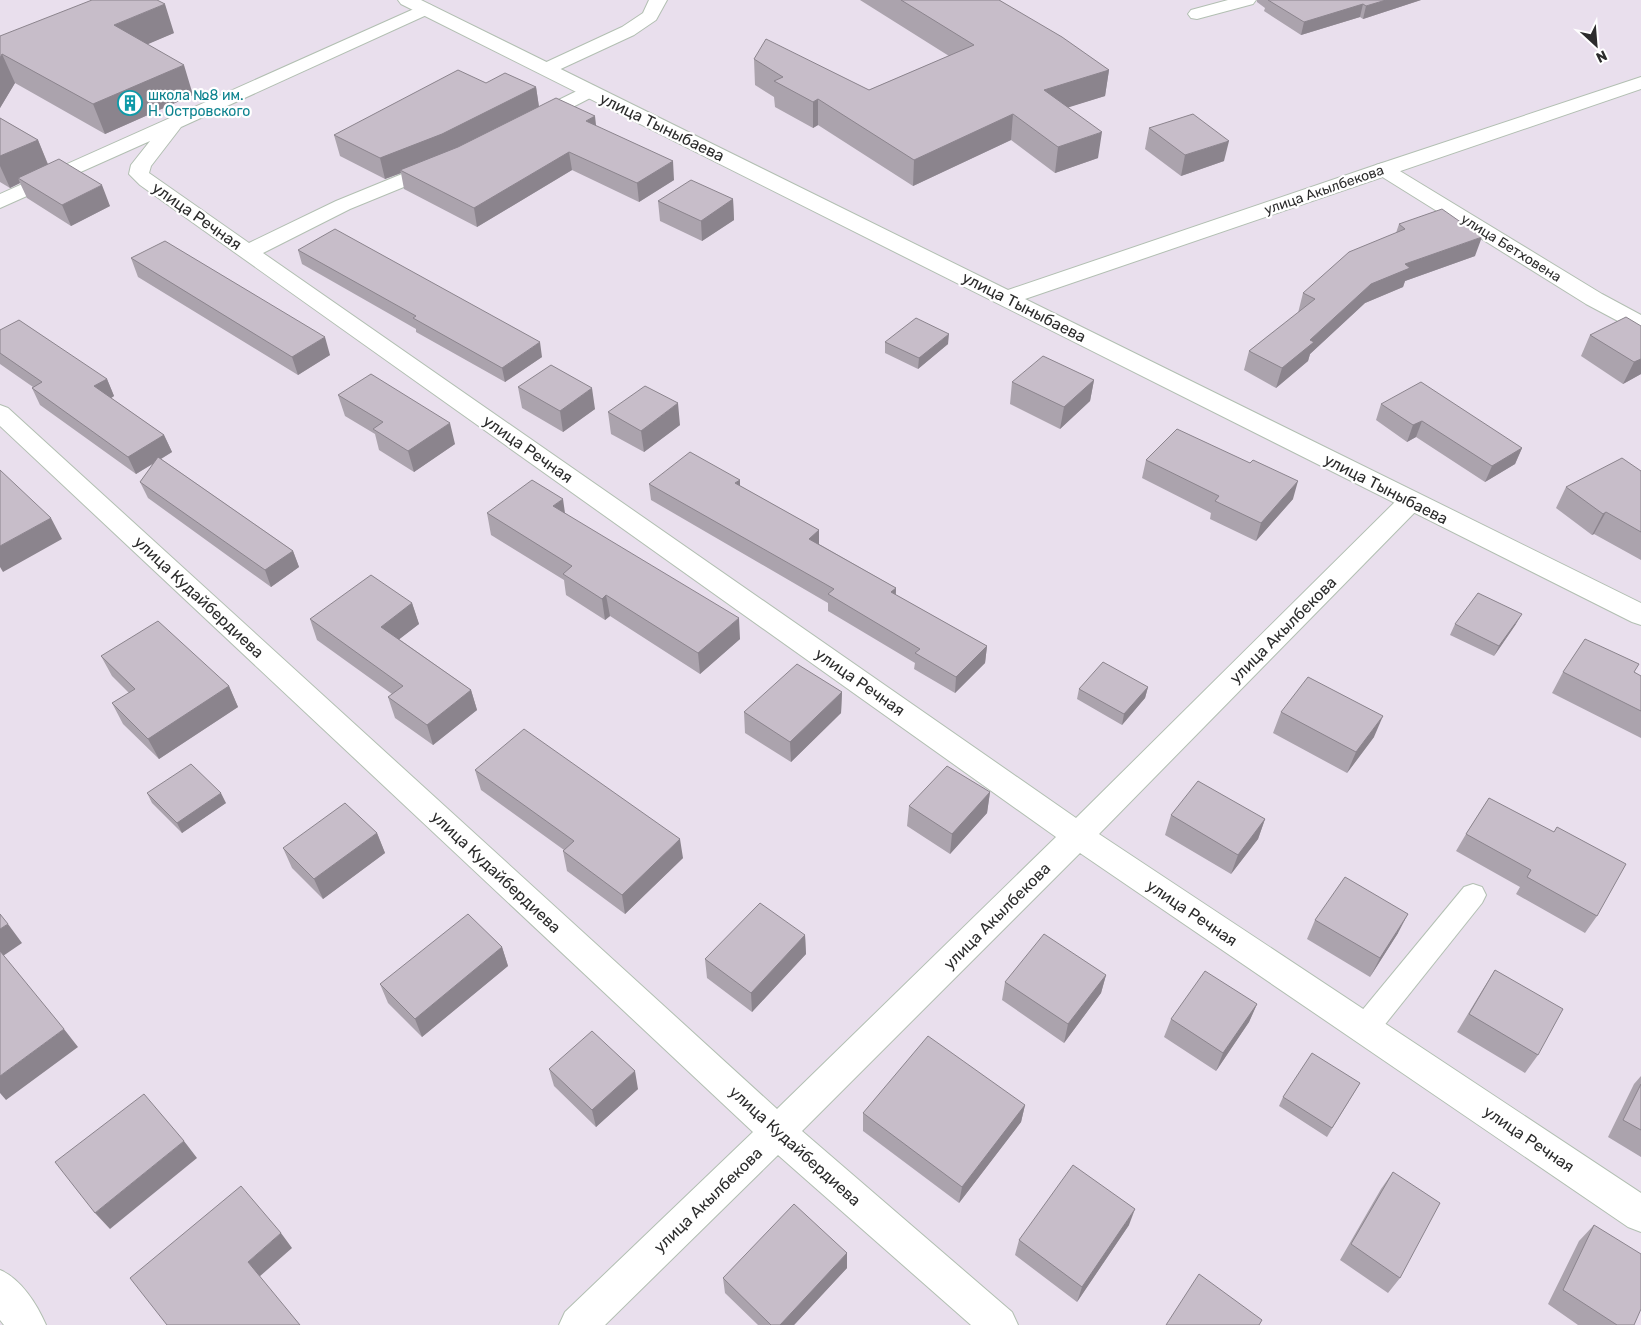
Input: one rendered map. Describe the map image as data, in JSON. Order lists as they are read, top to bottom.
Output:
{
  "streets": {
    "street": [
      "улица Тыныбаева",
      "улица Акылбекова",
      "улица Речная",
      "улица Бетховена",
      "улица Кудайбердиева"
    ]
  },
  "crossings": [
    ["улица Тыныбаева", "улица Акылбекова"],
    ["улица Акылбекова", "улица Речная"],
    ["улица Акылбекова", "улица Бетховена"],
    ["улица Акылбекова", "улица Кудайбердиева"]
  ],
  "places": {
    "building": ["школа №8 им. Н. Островского"]
  },
  "north": "bottom right"
}
